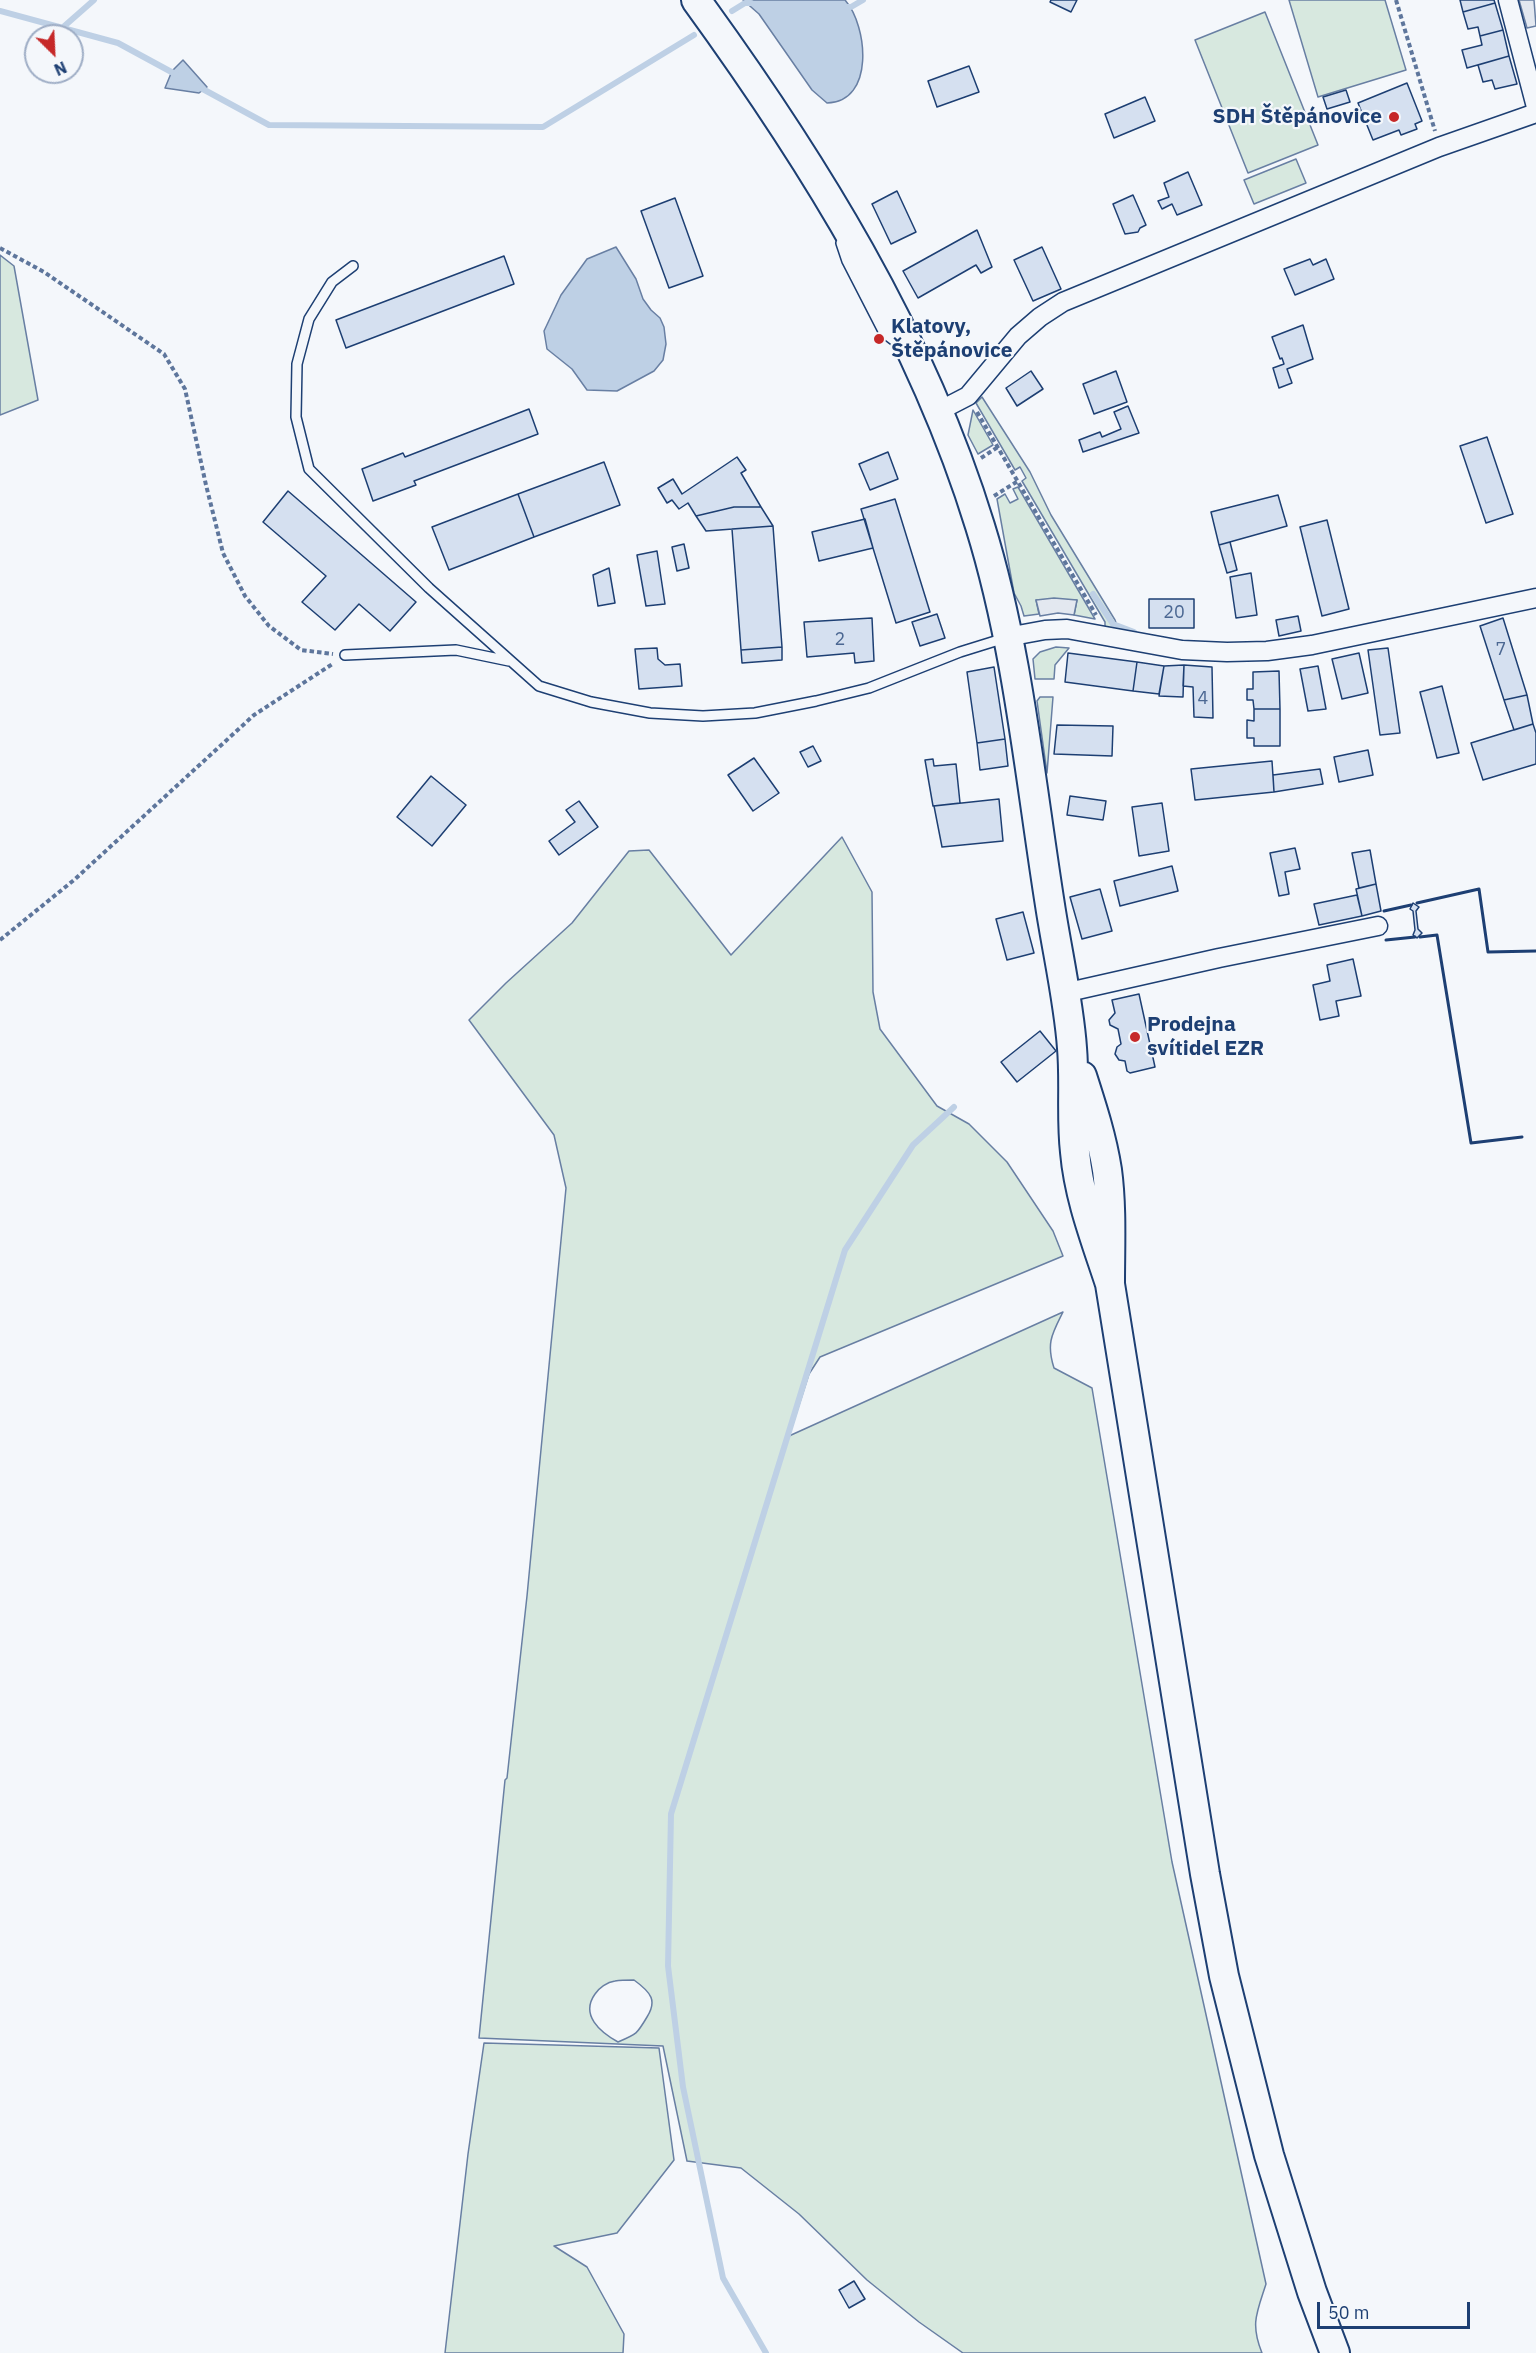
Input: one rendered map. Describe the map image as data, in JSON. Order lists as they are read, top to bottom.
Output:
{
  "places": ["SDH Štěpánovice", "Klatovy, Štěpánovice", "Prodejna svítidel EZR"],
  "house_numbers": [
    "20",
    "2",
    "7",
    "4"
  ],
  "scale_bar": "50 m",
  "north": "bottom right"
}
